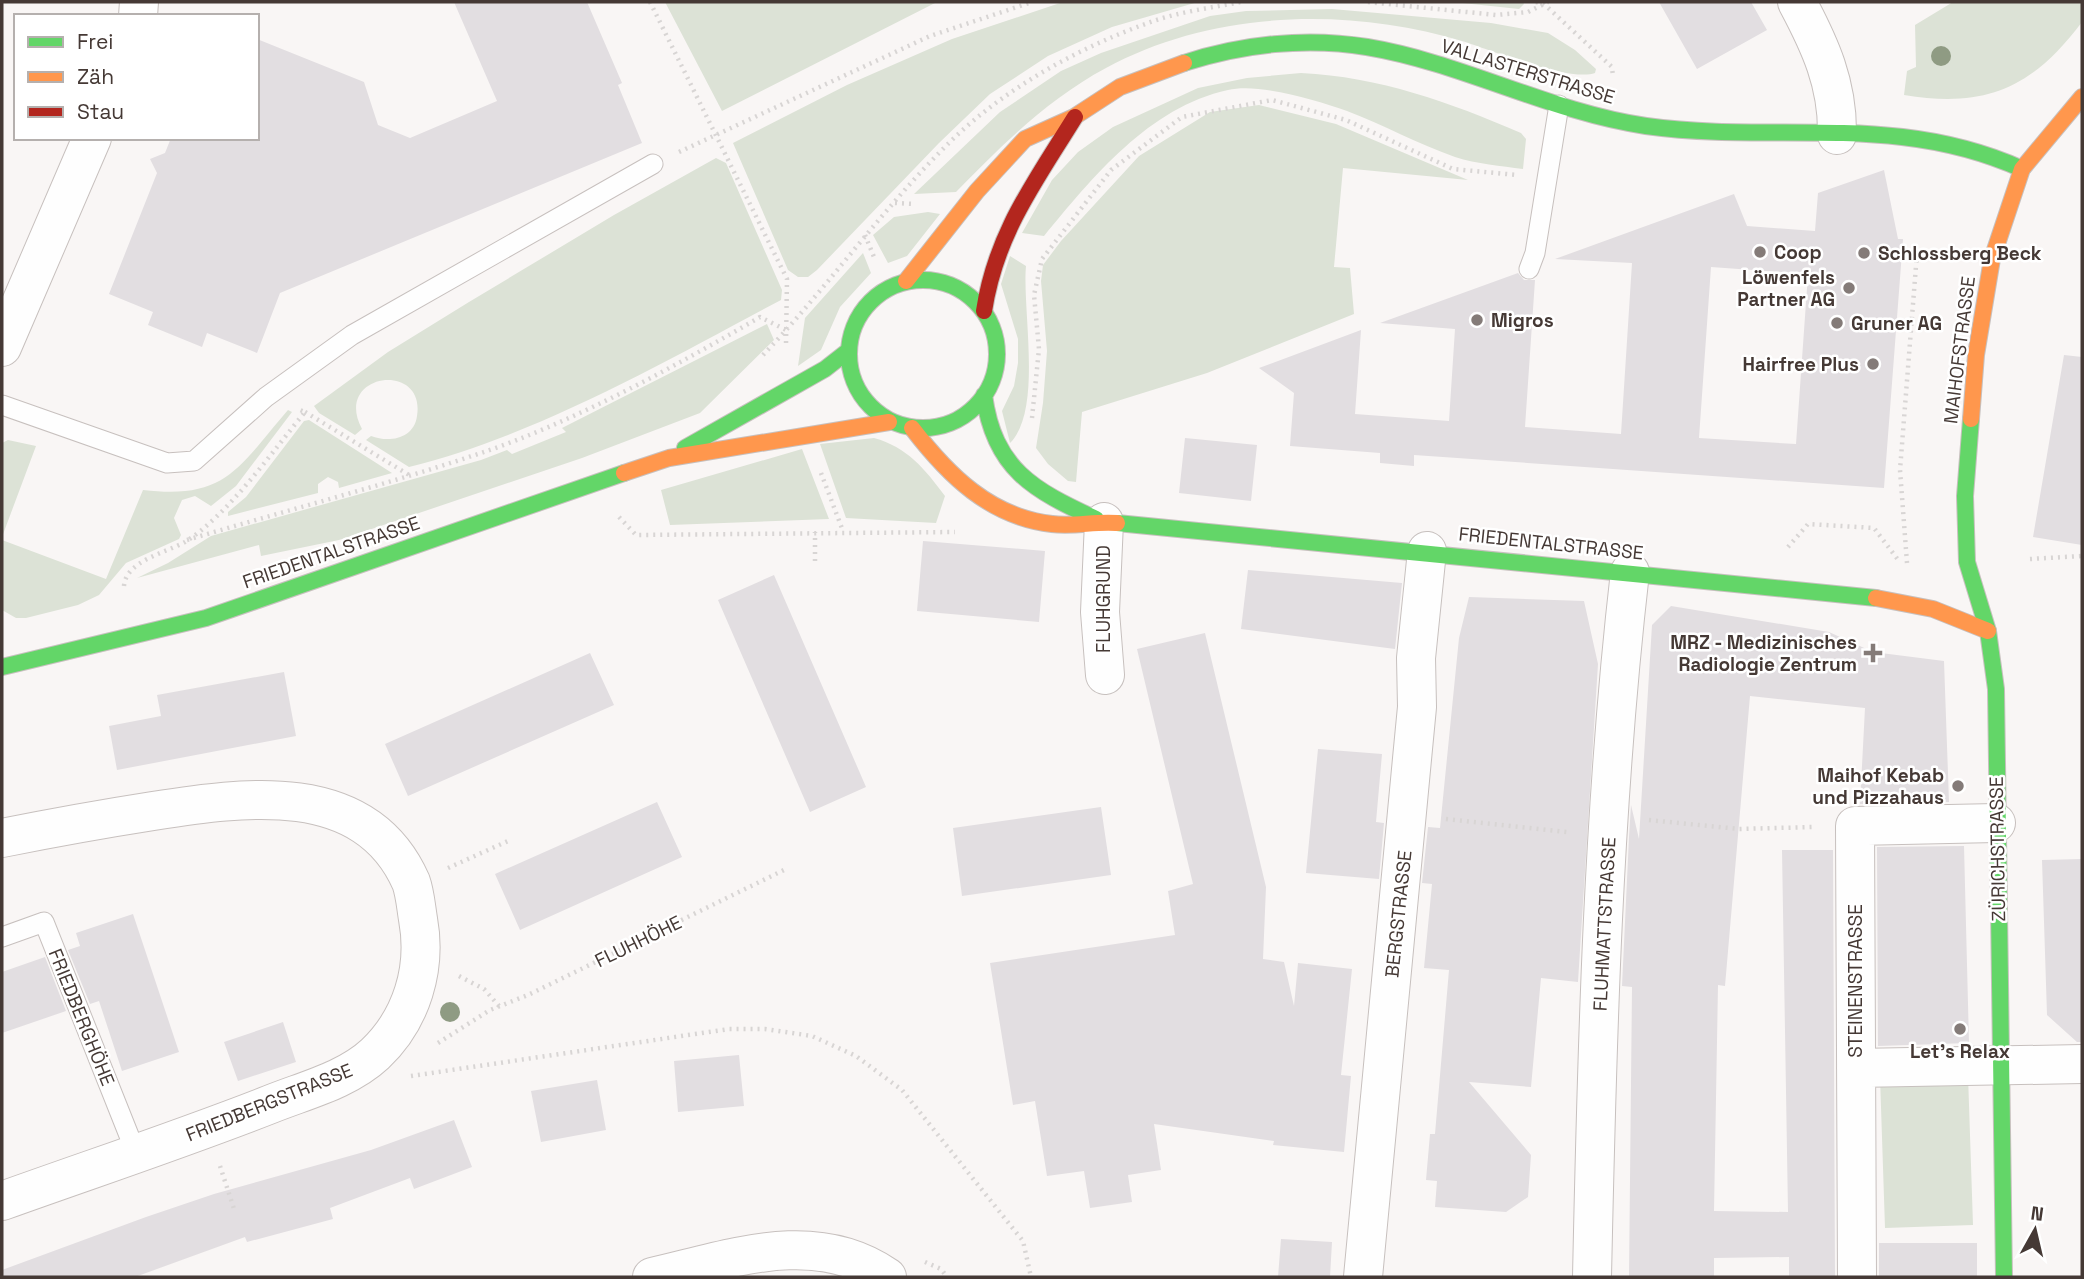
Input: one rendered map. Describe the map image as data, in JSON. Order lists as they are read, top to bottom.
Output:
{
  "streets": {
    "main road": [
      "VALLASTERSTRASSE",
      "MAIHOFSTRASSE",
      "FRIEDENTALSTRASSE",
      "ZÜRICHSTRASSE"
    ],
    "street": [
      "FLUHGRUND",
      "BERGSTRASSE",
      "FLUHMATTSTRASSE",
      "STEINENSTRASSE",
      "FRIEDBERGSTRASSE"
    ],
    "lane": ["FRIEDBERGHÖHE"],
    "path": ["FLUHHÖHE"]
  },
  "crossings": [
    ["VALLASTERSTRASSE", "MAIHOFSTRASSE"],
    ["VALLASTERSTRASSE", "FRIEDENTALSTRASSE"],
    ["MAIHOFSTRASSE", "FRIEDENTALSTRASSE"],
    ["MAIHOFSTRASSE", "ZÜRICHSTRASSE"],
    ["FRIEDENTALSTRASSE", "FLUHGRUND"],
    ["FRIEDENTALSTRASSE", "ZÜRICHSTRASSE"],
    ["FRIEDENTALSTRASSE", "BERGSTRASSE"],
    ["FRIEDENTALSTRASSE", "FLUHMATTSTRASSE"],
    ["FRIEDBERGHÖHE", "FRIEDBERGSTRASSE"]
  ],
  "places": {
    "other": [
      "Coop",
      "Schlossberg Beck",
      "Löwenfels Partner AG",
      "Migros",
      "Gruner AG",
      "Hairfree Plus",
      "Maihof Kebab und Pizzahaus",
      "Let's Relax"
    ],
    "health": ["MRZ - Medizinisches Radiologie Zentrum"]
  },
  "legend": ["Frei", "Zäh", "Stau"],
  "north": "top"
}
